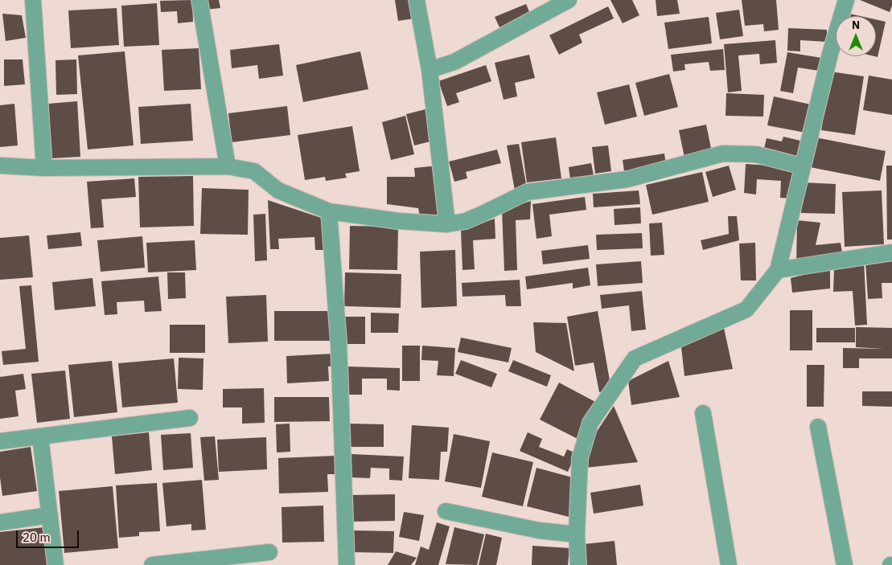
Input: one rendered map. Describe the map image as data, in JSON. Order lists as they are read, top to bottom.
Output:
{
  "scale_bar": "20 m",
  "north": "top"
}
